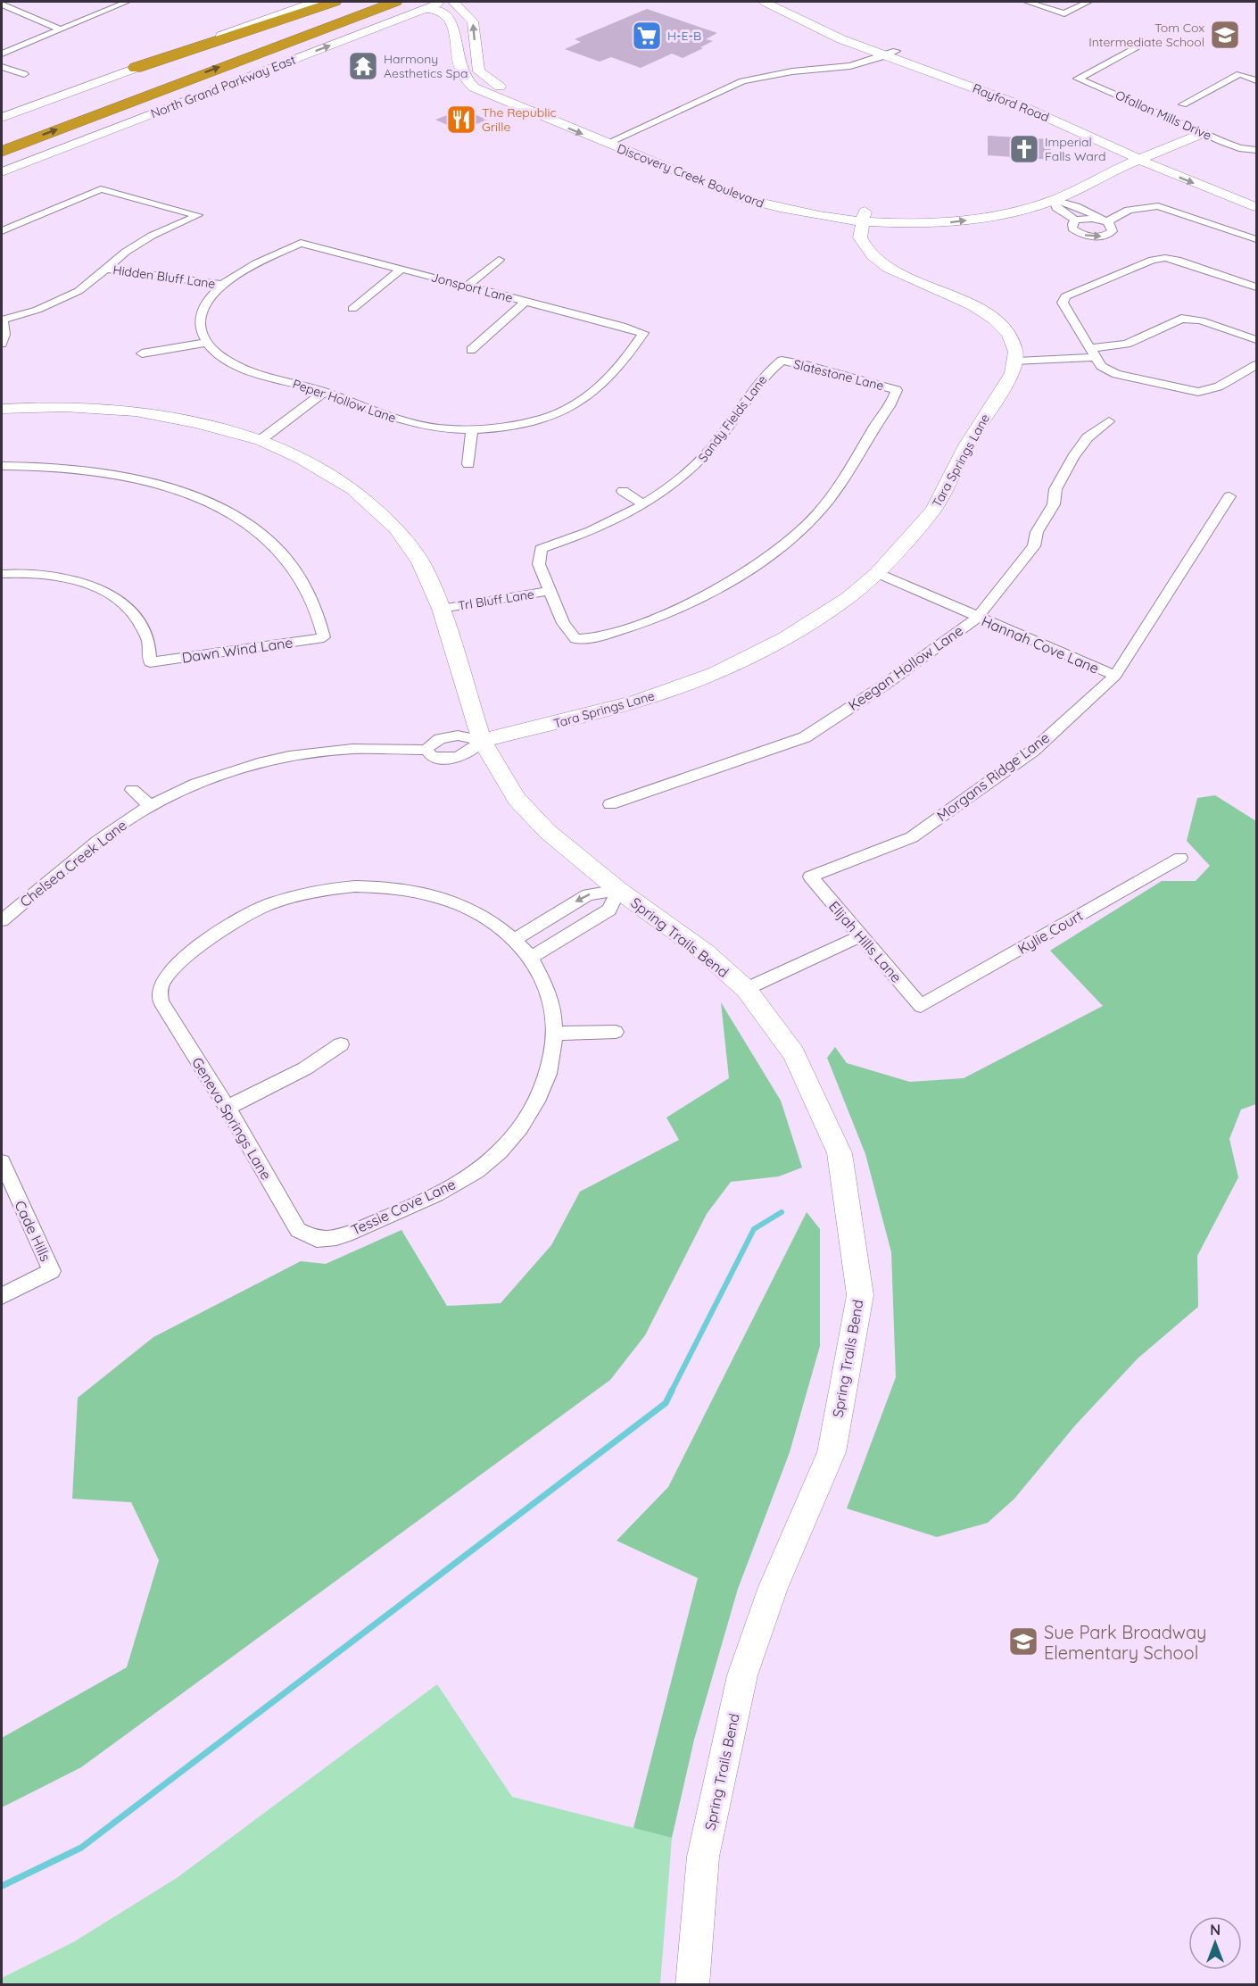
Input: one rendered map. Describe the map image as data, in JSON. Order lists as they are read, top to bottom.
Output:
{
  "streets": {
    "highway": ["North Grand Parkway East"],
    "street": [
      "Rayford Road",
      "Ofallon Mills Drive",
      "Discovery Creek Boulevard",
      "Hidden Bluff Lane",
      "Jonsport Lane",
      "Slatestone Lane",
      "Peper Hollow Lane",
      "Sandy Fields Lane",
      "Tara Springs Lane",
      "Trl Bluff Lane",
      "Hannah Cove Lane",
      "Dawn Wind Lane",
      "Keegan Hollow Lane",
      "Morgans Ridge Lane",
      "Chelsea Creek Lane",
      "Kylie Court",
      "Spring Trails Bend",
      "Elijah Hills Lane",
      "Geneva Springs Lane",
      "Tessie Cove Lane",
      "Cade Hills"
    ]
  },
  "crossings": [
    ["North Grand Parkway East", "Discovery Creek Boulevard"],
    ["Rayford Road", "Discovery Creek Boulevard"],
    ["Hidden Bluff Lane", "Jonsport Lane"],
    ["Jonsport Lane", "Peper Hollow Lane"],
    ["Slatestone Lane", "Sandy Fields Lane"],
    ["Slatestone Lane", "Trl Bluff Lane"],
    ["Sandy Fields Lane", "Trl Bluff Lane"],
    ["Tara Springs Lane", "Hannah Cove Lane"],
    ["Tara Springs Lane", "Chelsea Creek Lane"],
    ["Tara Springs Lane", "Spring Trails Bend"],
    ["Trl Bluff Lane", "Spring Trails Bend"],
    ["Hannah Cove Lane", "Keegan Hollow Lane"],
    ["Hannah Cove Lane", "Morgans Ridge Lane"],
    ["Morgans Ridge Lane", "Elijah Hills Lane"],
    ["Chelsea Creek Lane", "Spring Trails Bend"],
    ["Kylie Court", "Elijah Hills Lane"],
    ["Geneva Springs Lane", "Tessie Cove Lane"]
  ],
  "places": {
    "school or university": ["Tom Cox Intermediate School", "Sue Park Broadway Elementary School"],
    "supermarket": ["H-E-B"],
    "temple": ["Harmony Aesthetics Spa"],
    "restaurant": ["The Republic Grille"],
    "church": ["Imperial Falls Ward"]
  },
  "north": "top"
}
